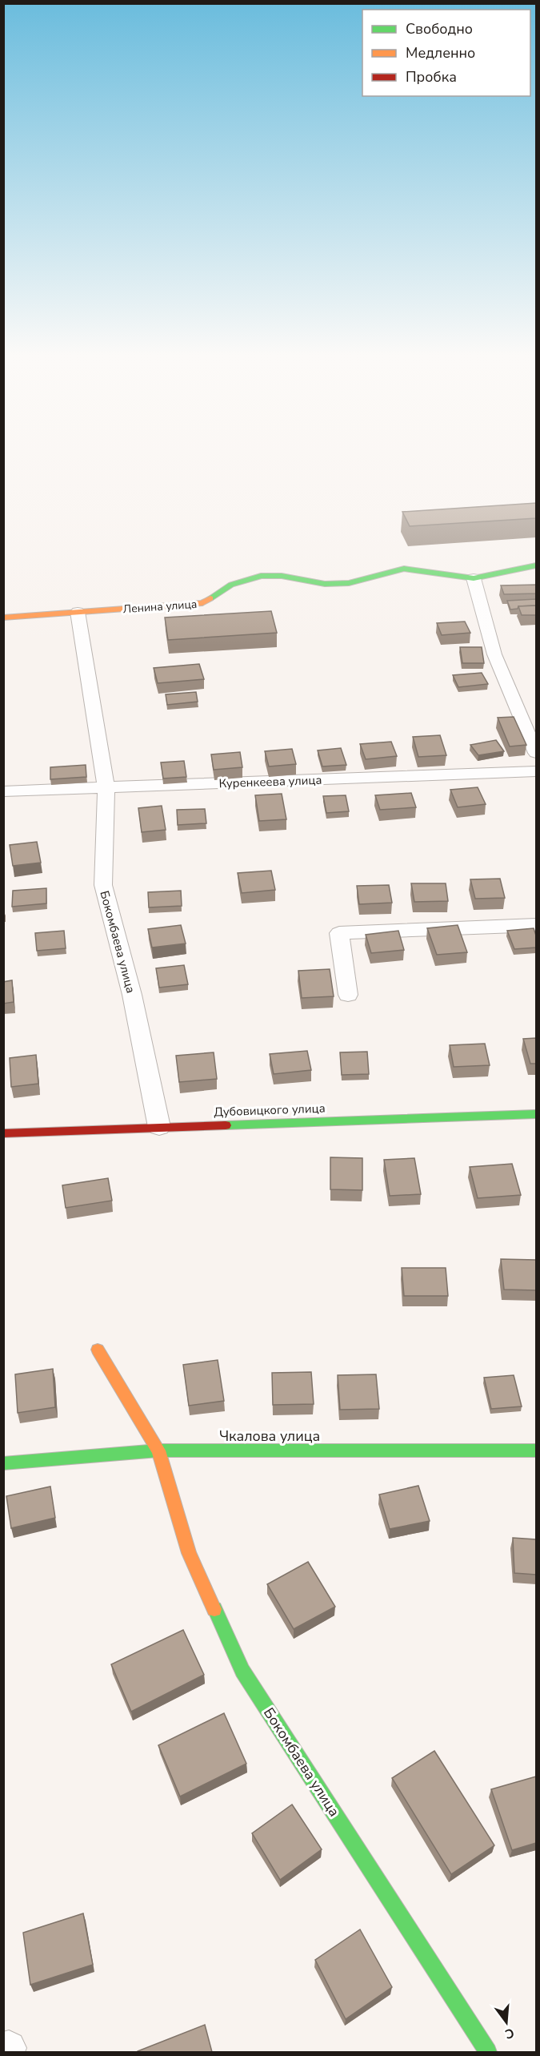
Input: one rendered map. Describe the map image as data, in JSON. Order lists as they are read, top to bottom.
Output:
{
  "streets": {
    "street": [
      "Ленина улица",
      "Куренкеева улица",
      "Бокомбаева улица",
      "Дубовицкого улица",
      "Чкалова улица"
    ]
  },
  "crossings": [
    ["Ленина улица", "Бокомбаева улица"],
    ["Куренкеева улица", "Бокомбаева улица"],
    ["Бокомбаева улица", "Дубовицкого улица"],
    ["Бокомбаева улица", "Чкалова улица"]
  ],
  "legend": ["Свободно", "Медленно", "Пробка"],
  "north": "bottom"
}
